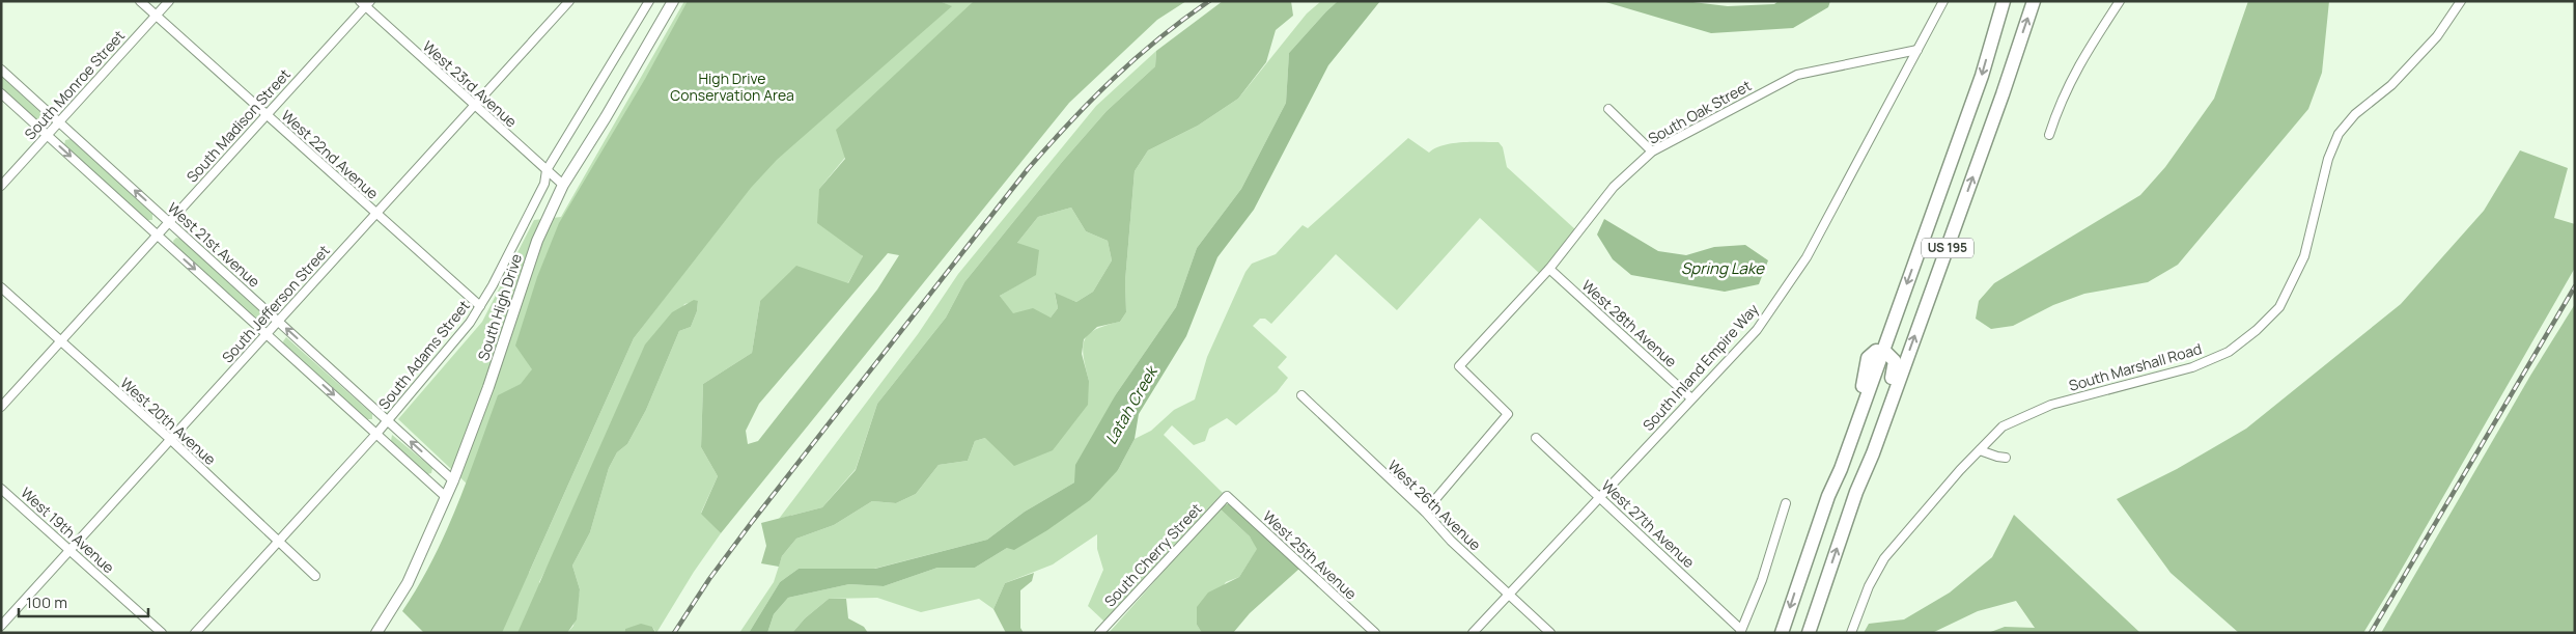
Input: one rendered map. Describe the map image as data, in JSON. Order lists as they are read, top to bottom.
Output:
{
  "streets": {
    "highway": ["US 195"],
    "main road": ["South High Drive"],
    "street": [
      "West 23rd Avenue",
      "South Monroe Street",
      "South Oak Street",
      "South Madison Street",
      "West 22nd Avenue",
      "West 21st Avenue",
      "South Jefferson Street",
      "West 28th Avenue",
      "South Adams Street",
      "South Inland Empire Way",
      "South Marshall Road",
      "West 20th Avenue",
      "West 26th Avenue",
      "West 27th Avenue",
      "West 19th Avenue",
      "South Cherry Street",
      "West 25th Avenue"
    ]
  },
  "crossings": [
    ["West 23rd Avenue", "South Madison Street"],
    ["West 23rd Avenue", "South Jefferson Street"],
    ["West 23rd Avenue", "South High Drive"],
    ["West 23rd Avenue", "South Adams Street"],
    ["South Monroe Street", "West 22nd Avenue"],
    ["South Monroe Street", "West 21st Avenue"],
    ["South Oak Street", "West 28th Avenue"],
    ["South Oak Street", "South Inland Empire Way"],
    ["South Oak Street", "West 26th Avenue"],
    ["South Madison Street", "West 22nd Avenue"],
    ["South Madison Street", "West 21st Avenue"],
    ["South Madison Street", "West 20th Avenue"],
    ["West 22nd Avenue", "South Jefferson Street"],
    ["West 22nd Avenue", "South Adams Street"],
    ["West 21st Avenue", "South Jefferson Street"],
    ["West 21st Avenue", "South High Drive"],
    ["West 21st Avenue", "South Adams Street"],
    ["South Jefferson Street", "West 20th Avenue"],
    ["South Jefferson Street", "West 19th Avenue"],
    ["West 28th Avenue", "South Inland Empire Way"],
    ["South Adams Street", "West 20th Avenue"],
    ["South Inland Empire Way", "West 26th Avenue"],
    ["South Inland Empire Way", "West 27th Avenue"],
    ["South Cherry Street", "West 25th Avenue"]
  ],
  "water": ["Spring Lake", "Latah Creek"],
  "parks": ["High Drive Conservation Area"],
  "scale_bar": "100 m"
}
